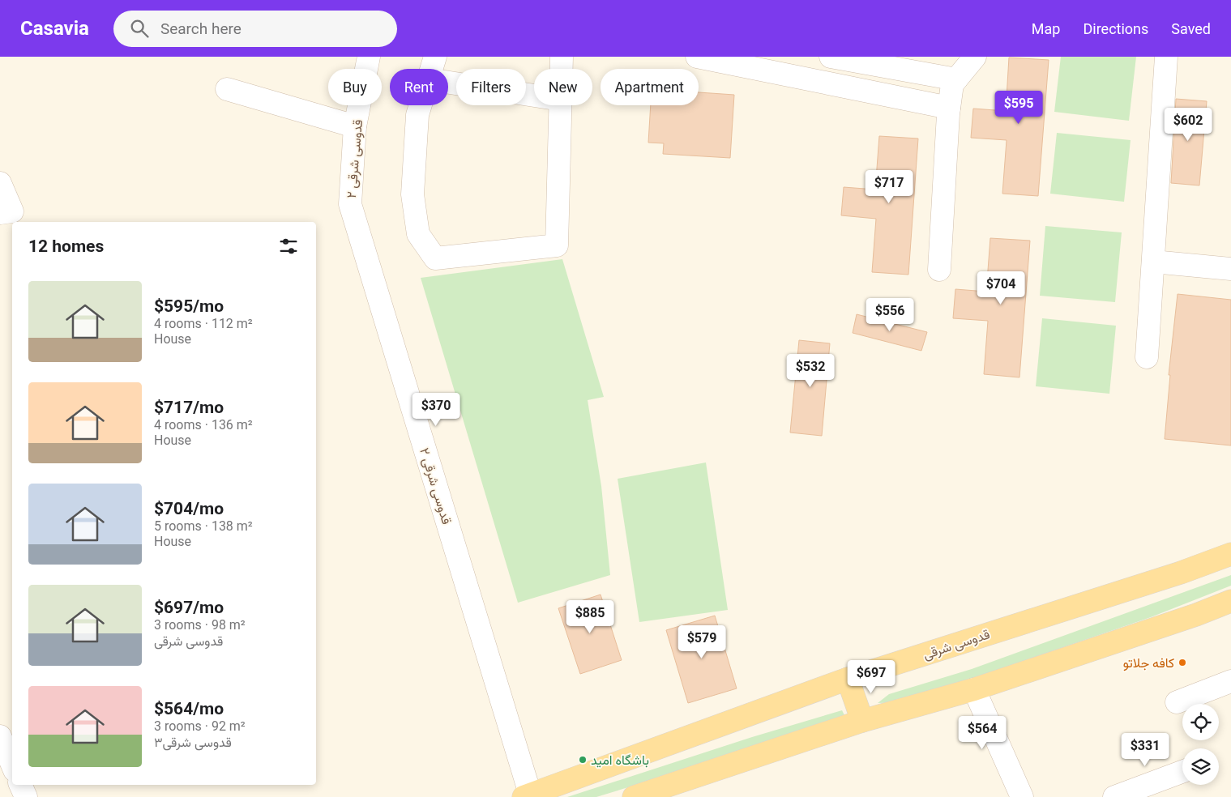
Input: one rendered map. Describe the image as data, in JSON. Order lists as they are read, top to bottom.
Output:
{
  "streets": {
    "main road": ["قدوسی شرقی"],
    "street": ["قدوسی شرقی ۲"]
  },
  "crossings": [
    ["قدوسی شرقی ۲", "قدوسی شرقی"]
  ],
  "places": ["کافه جلاتو", "باشگاه امید"],
  "page": {
    "header": "Casavia",
    "search": "Search here",
    "nav": ["Map", "Directions", "Saved"],
    "chip": [
      "Buy",
      "Rent",
      "Filters",
      "New",
      "Apartment"
    ],
    "price": [
      "$595",
      "$602",
      "$717",
      "$704",
      "$556",
      "$532",
      "$370",
      "$885",
      "$579",
      "$697",
      "$564",
      "$331"
    ],
    "heading": "12 homes",
    "list": [
      {
        "name": "$595/mo",
        "note": "4 rooms · 112 m² · House"
      },
      {
        "name": "$717/mo",
        "note": "4 rooms · 136 m² · House"
      },
      {
        "name": "$704/mo",
        "note": "5 rooms · 138 m² · House"
      },
      {
        "name": "$697/mo",
        "note": "3 rooms · 98 m² · قدوسی شرقی"
      },
      {
        "name": "$564/mo",
        "note": "3 rooms · 92 m² · قدوسی شرقی۳"
      }
    ]
  }
}
